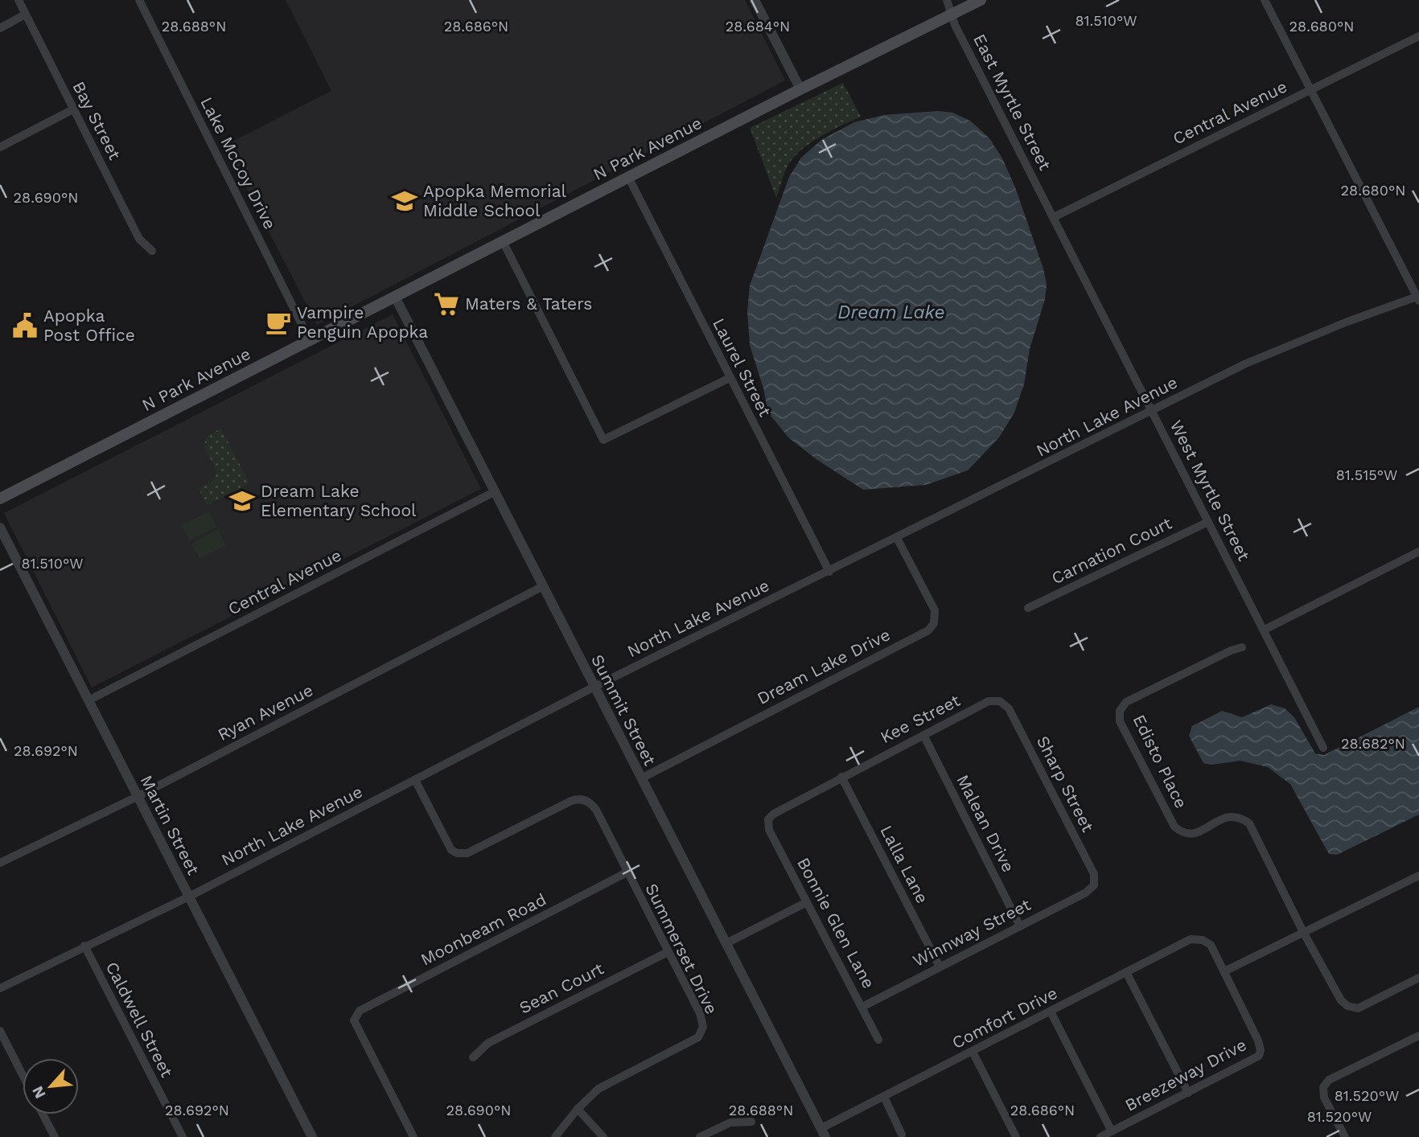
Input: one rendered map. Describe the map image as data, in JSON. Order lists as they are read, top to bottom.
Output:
{
  "streets": {
    "main road": ["N Park Avenue"],
    "street": [
      "East Myrtle Street",
      "Central Avenue",
      "Bay Street",
      "Lake McCoy Drive",
      "Laurel Street",
      "North Lake Avenue",
      "West Myrtle Street",
      "Carnation Court",
      "Dream Lake Drive",
      "Summit Street",
      "Ryan Avenue",
      "Kee Street",
      "Edisto Place",
      "Sharp Street",
      "Malean Drive",
      "Martin Street",
      "Lalla Lane",
      "Bonnie Glen Lane",
      "Moonbeam Road",
      "Winnway Street",
      "Summerset Drive",
      "Sean Court",
      "Comfort Drive",
      "Caldwell Street",
      "Breezeway Drive"
    ]
  },
  "crossings": [
    ["East Myrtle Street", "Central Avenue"],
    ["East Myrtle Street", "N Park Avenue"],
    ["East Myrtle Street", "West Myrtle Street"],
    ["Central Avenue", "West Myrtle Street"],
    ["Central Avenue", "Summit Street"],
    ["Central Avenue", "Martin Street"],
    ["N Park Avenue", "Lake McCoy Drive"],
    ["N Park Avenue", "Laurel Street"],
    ["N Park Avenue", "Summit Street"],
    ["Laurel Street", "North Lake Avenue"],
    ["North Lake Avenue", "West Myrtle Street"],
    ["North Lake Avenue", "Dream Lake Drive"],
    ["North Lake Avenue", "Summit Street"],
    ["North Lake Avenue", "Martin Street"],
    ["North Lake Avenue", "Summerset Drive"],
    ["North Lake Avenue", "Caldwell Street"],
    ["West Myrtle Street", "Carnation Court"],
    ["Dream Lake Drive", "Summit Street"],
    ["Summit Street", "Ryan Avenue"],
    ["Summit Street", "Comfort Drive"],
    ["Ryan Avenue", "Martin Street"],
    ["Kee Street", "Sharp Street"],
    ["Kee Street", "Malean Drive"],
    ["Kee Street", "Lalla Lane"],
    ["Kee Street", "Bonnie Glen Lane"],
    ["Sharp Street", "Winnway Street"],
    ["Malean Drive", "Winnway Street"],
    ["Lalla Lane", "Winnway Street"],
    ["Bonnie Glen Lane", "Winnway Street"],
    ["Moonbeam Road", "Summerset Drive"],
    ["Summerset Drive", "Sean Court"],
    ["Comfort Drive", "Breezeway Drive"]
  ],
  "water": ["Dream Lake"],
  "places": {
    "school or university": ["Apopka Memorial Middle School", "Dream Lake Elementary School"],
    "supermarket": ["Maters & Taters"],
    "cafe": ["Vampire Penguin Apopka"],
    "public building": ["Apopka Post Office"]
  },
  "north": "bottom left",
  "coordinates": [
    "81.510°W",
    "28.688°N",
    "28.686°N",
    "28.684°N",
    "28.680°N",
    "28.690°N",
    "81.515°W",
    "28.682°N",
    "28.692°N",
    "81.520°W"
  ]
}
